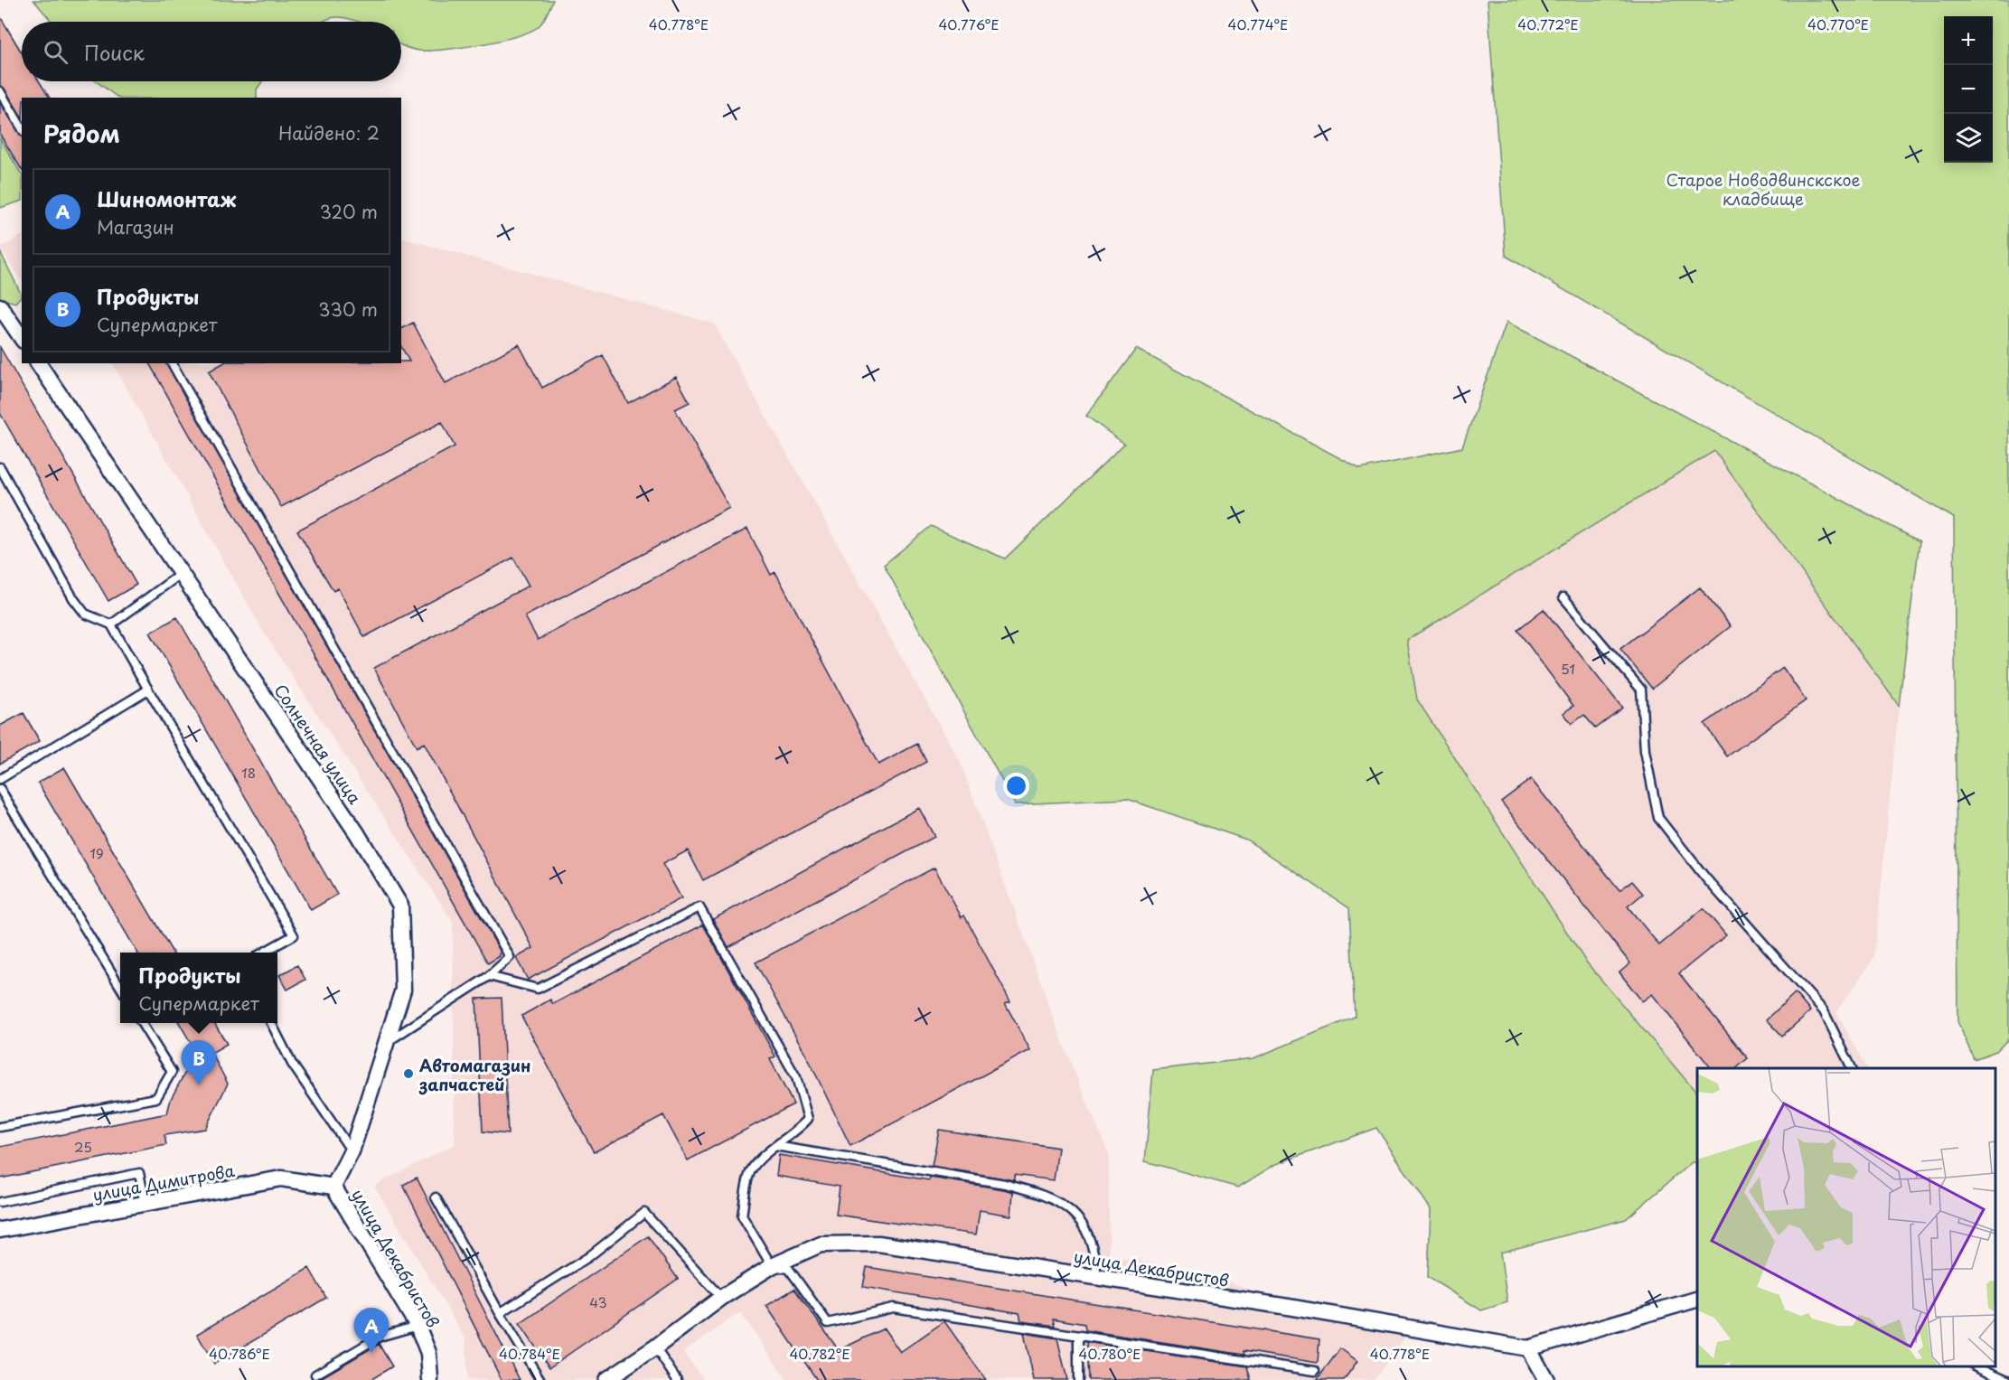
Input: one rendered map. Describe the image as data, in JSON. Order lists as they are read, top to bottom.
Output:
{
  "streets": {
    "street": ["Солнечная улица", "улица Димитрова", "улица Декабристов"]
  },
  "crossings": [
    ["Солнечная улица", "улица Димитрова"],
    ["Солнечная улица", "улица Декабристов"],
    ["улица Димитрова", "улица Декабристов"]
  ],
  "parks": ["Старое Новодвинскское кладбище"],
  "places": ["Автомагазин запчастей"],
  "house_numbers": [
    "51",
    "18",
    "19",
    "25",
    "43"
  ],
  "page": {
    "map_buttons": ["+", "−"],
    "search": "Поиск",
    "heading": ["Рядом", "Найдено: 2"],
    "list": [
      {
        "mark": "A",
        "name": "Шиномонтаж",
        "note": "Магазин",
        "value": "320 m"
      },
      {
        "mark": "B",
        "name": "Продукты",
        "note": "Супермаркет",
        "value": "330 m"
      }
    ],
    "popup": ["Продукты", "Супермаркет"],
    "pins": ["B", "A"]
  },
  "coordinates": [
    "40.778°E",
    "40.776°E",
    "40.774°E",
    "40.772°E",
    "40.770°E",
    "40.786°E",
    "40.784°E",
    "40.782°E",
    "40.780°E"
  ]
}
